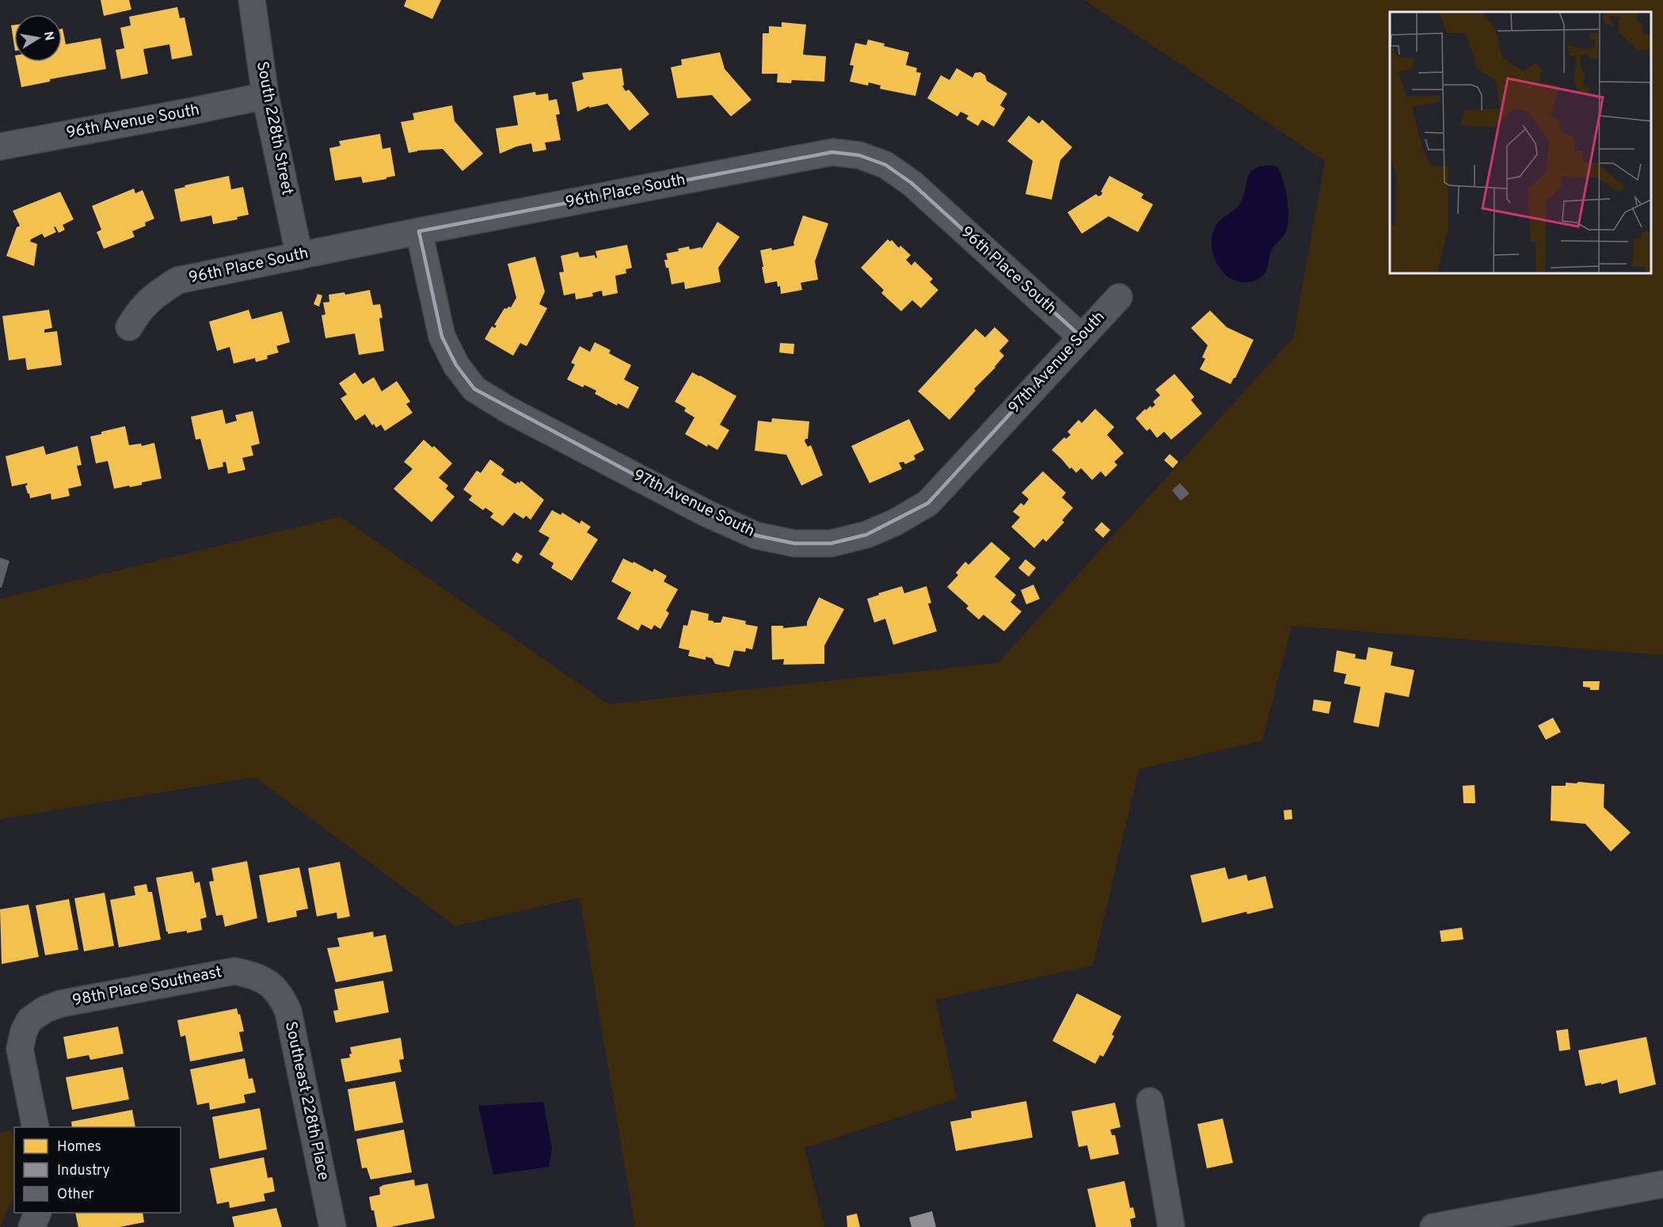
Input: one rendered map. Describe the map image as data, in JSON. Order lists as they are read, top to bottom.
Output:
{
  "streets": {
    "street": [
      "96th Avenue South",
      "South 228th Street",
      "96th Place South",
      "97th Avenue South",
      "98th Place Southeast",
      "Southeast 228th Place"
    ]
  },
  "crossings": [
    ["96th Avenue South", "South 228th Street"],
    ["South 228th Street", "96th Place South"],
    ["96th Place South", "97th Avenue South"],
    ["98th Place Southeast", "Southeast 228th Place"]
  ],
  "legend": ["Homes", "Industry", "Other"],
  "north": "right"
}
